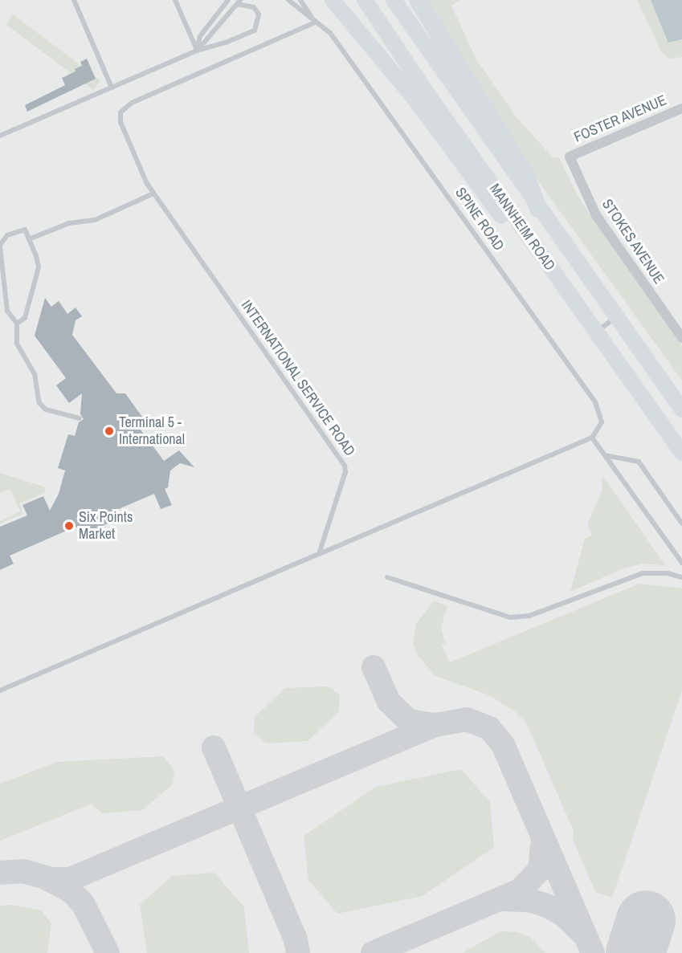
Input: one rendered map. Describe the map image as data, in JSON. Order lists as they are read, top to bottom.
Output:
{
  "streets": {
    "main road": ["MANNHEIM ROAD"],
    "street": ["FOSTER AVENUE", "STOKES AVENUE"],
    "lane": ["SPINE ROAD", "INTERNATIONAL SERVICE ROAD"]
  },
  "crossings": [
    ["FOSTER AVENUE", "STOKES AVENUE"],
    ["SPINE ROAD", "INTERNATIONAL SERVICE ROAD"]
  ],
  "places": ["Terminal 5 - International", "Six Points Market"]
}
